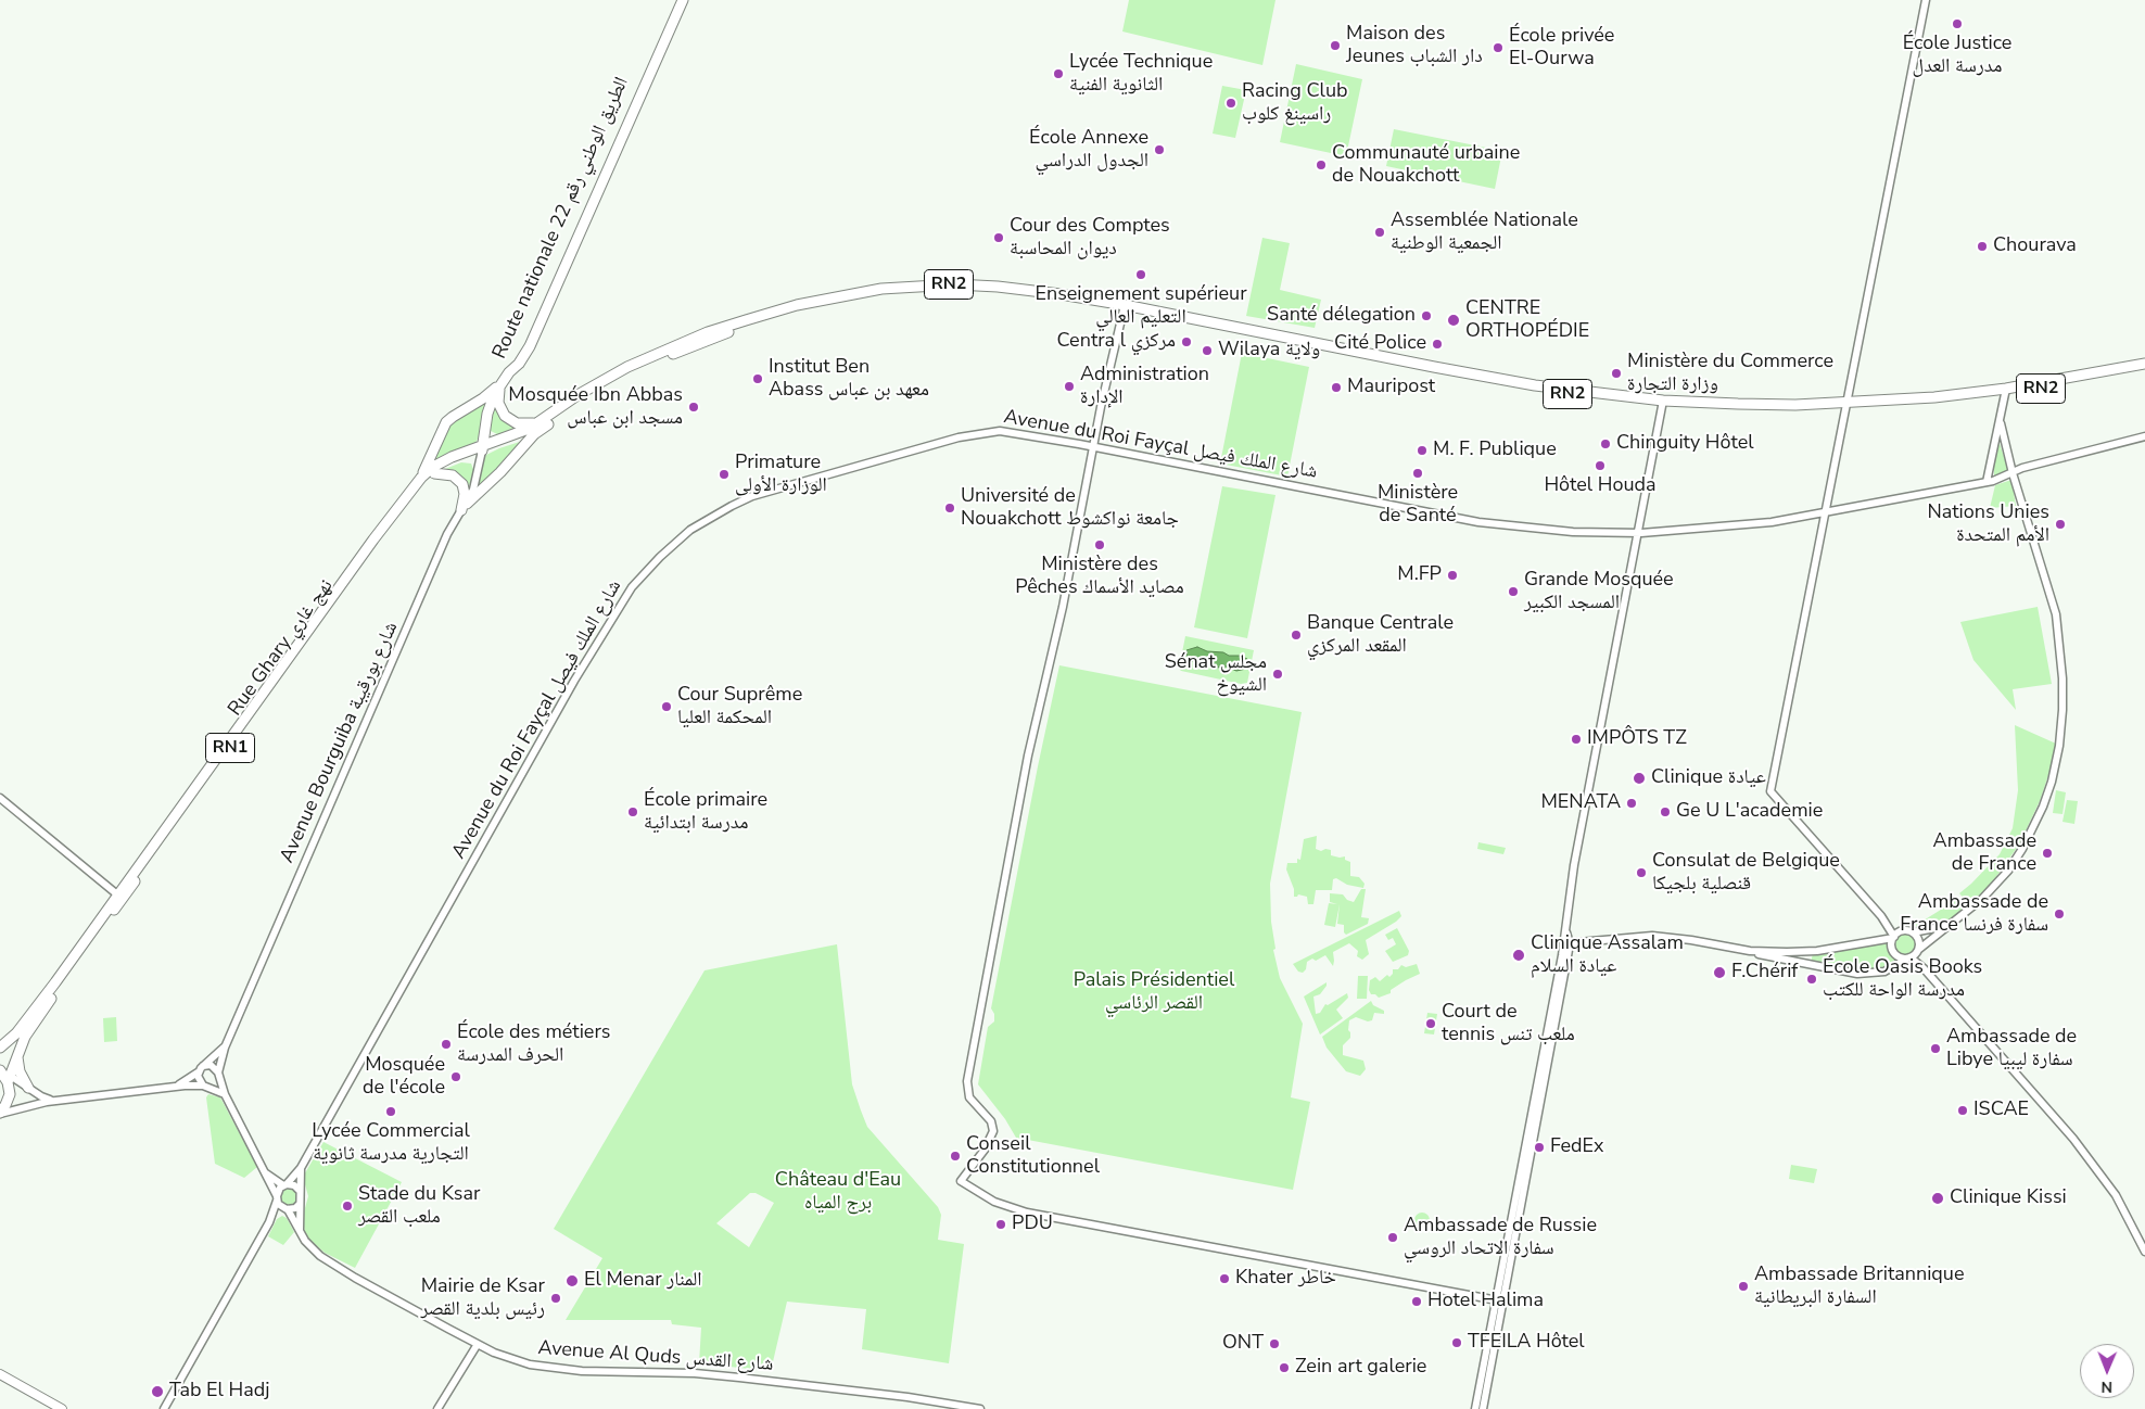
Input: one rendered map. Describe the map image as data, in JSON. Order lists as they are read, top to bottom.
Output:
{
  "streets": {
    "highway": [
      "Route nationale 22 الطريق الوطني رقم",
      "RN2",
      "Rue Ghary نهج غاري",
      "RN1"
    ],
    "street": ["Avenue du Roi Fayçal شارع الملك فيصل", "Avenue Bourguiba شارع بورقيبة", "Avenue Al Quds شارع القدس"]
  },
  "crossings": [
    ["Route nationale 22 الطريق الوطني رقم", "RN2"],
    ["Route nationale 22 الطريق الوطني رقم", "Rue Ghary نهج غاري"],
    ["Route nationale 22 الطريق الوطني رقم", "Avenue Bourguiba شارع بورقيبة"],
    ["RN2", "Rue Ghary نهج غاري"],
    ["RN2", "Avenue Bourguiba شارع بورقيبة"],
    ["Rue Ghary نهج غاري", "Avenue Bourguiba شارع بورقيبة"]
  ],
  "parks": ["Palais Présidentiel القصر الرئاسي", "Château d'Eau برج المياه"],
  "places": [
    "École Justice مدرسة العدل",
    "Maison des Jeunes دار الشباب",
    "École privée El-Ourwa",
    "Lycée Technique الثانوية الفنية",
    "Racing Club راسينغ كلوب",
    "École Annexe الجدول الدراسي",
    "Communauté urbaine de Nouakchott",
    "Assemblée Nationale الجمعية الوطنية",
    "Cour des Comptes ديوان المحاسبة",
    "Chourava",
    "Enseignement supérieur التعليم العالي",
    "Santé délegation",
    "CENTRE ORTHOPÉDIE",
    "Centra l مركزي",
    "Cité Police",
    "Wilaya ولاية",
    "Ministère du Commerce وزارة التجارة",
    "Institut Ben Abass معهد بن عباس",
    "Administration الإدارة",
    "Mauripost",
    "Mosquée Ibn Abbas مسجد ابن عباس",
    "Chinguity Hôtel",
    "M. F. Publique",
    "Hôtel Houda",
    "Ministère de Santé",
    "Primature الوزارة الأولى",
    "Université de Nouakchott جامعة نواكشوط",
    "Nations Unies الأمم المتحدة",
    "Ministère des Pêches مصايد الأسماك",
    "M.FP",
    "Grande Mosquée المسجد الكبير",
    "Banque Centrale المقعد المركزي",
    "Sénat مجلس الشيوخ",
    "Cour Suprême المحكمة العليا",
    "IMPÔTS TZ",
    "Clinique عيادة",
    "MENATA",
    "École primaire مدرسة ابتدائية",
    "Ge U L'academie",
    "Ambassade de France",
    "Consulat de Belgique قنصلية بلجيكا",
    "Ambassade de France سفارة فرنسا",
    "Clinique Assalam عيادة السلام",
    "F.Chérif",
    "École Oasis Books مدرسة الواحة للكتب",
    "Court de tennis ملعب تنس",
    "École des métiers الحرف المدرسة",
    "Ambassade de Libye سفارة ليبيا",
    "Mosquée de l'école",
    "ISCAE",
    "Lycée Commercial التجارية مدرسة ثانوية",
    "FedEx",
    "Conseil Constitutionnel",
    "Clinique Kissi",
    "Stade du Ksar ملعب القصر",
    "PDU",
    "Ambassade de Russie سفارة الاتحاد الروسي",
    "Khater خاطر",
    "El Menar المنار",
    "Ambassade Britannique السفارة البريطانية",
    "Mairie de Ksar رئيس بلدية القصر",
    "Hotel Halima",
    "TFEILA Hôtel",
    "ONT",
    "Zein art galerie",
    "Tab El Hadj"
  ],
  "north": "bottom"
}
